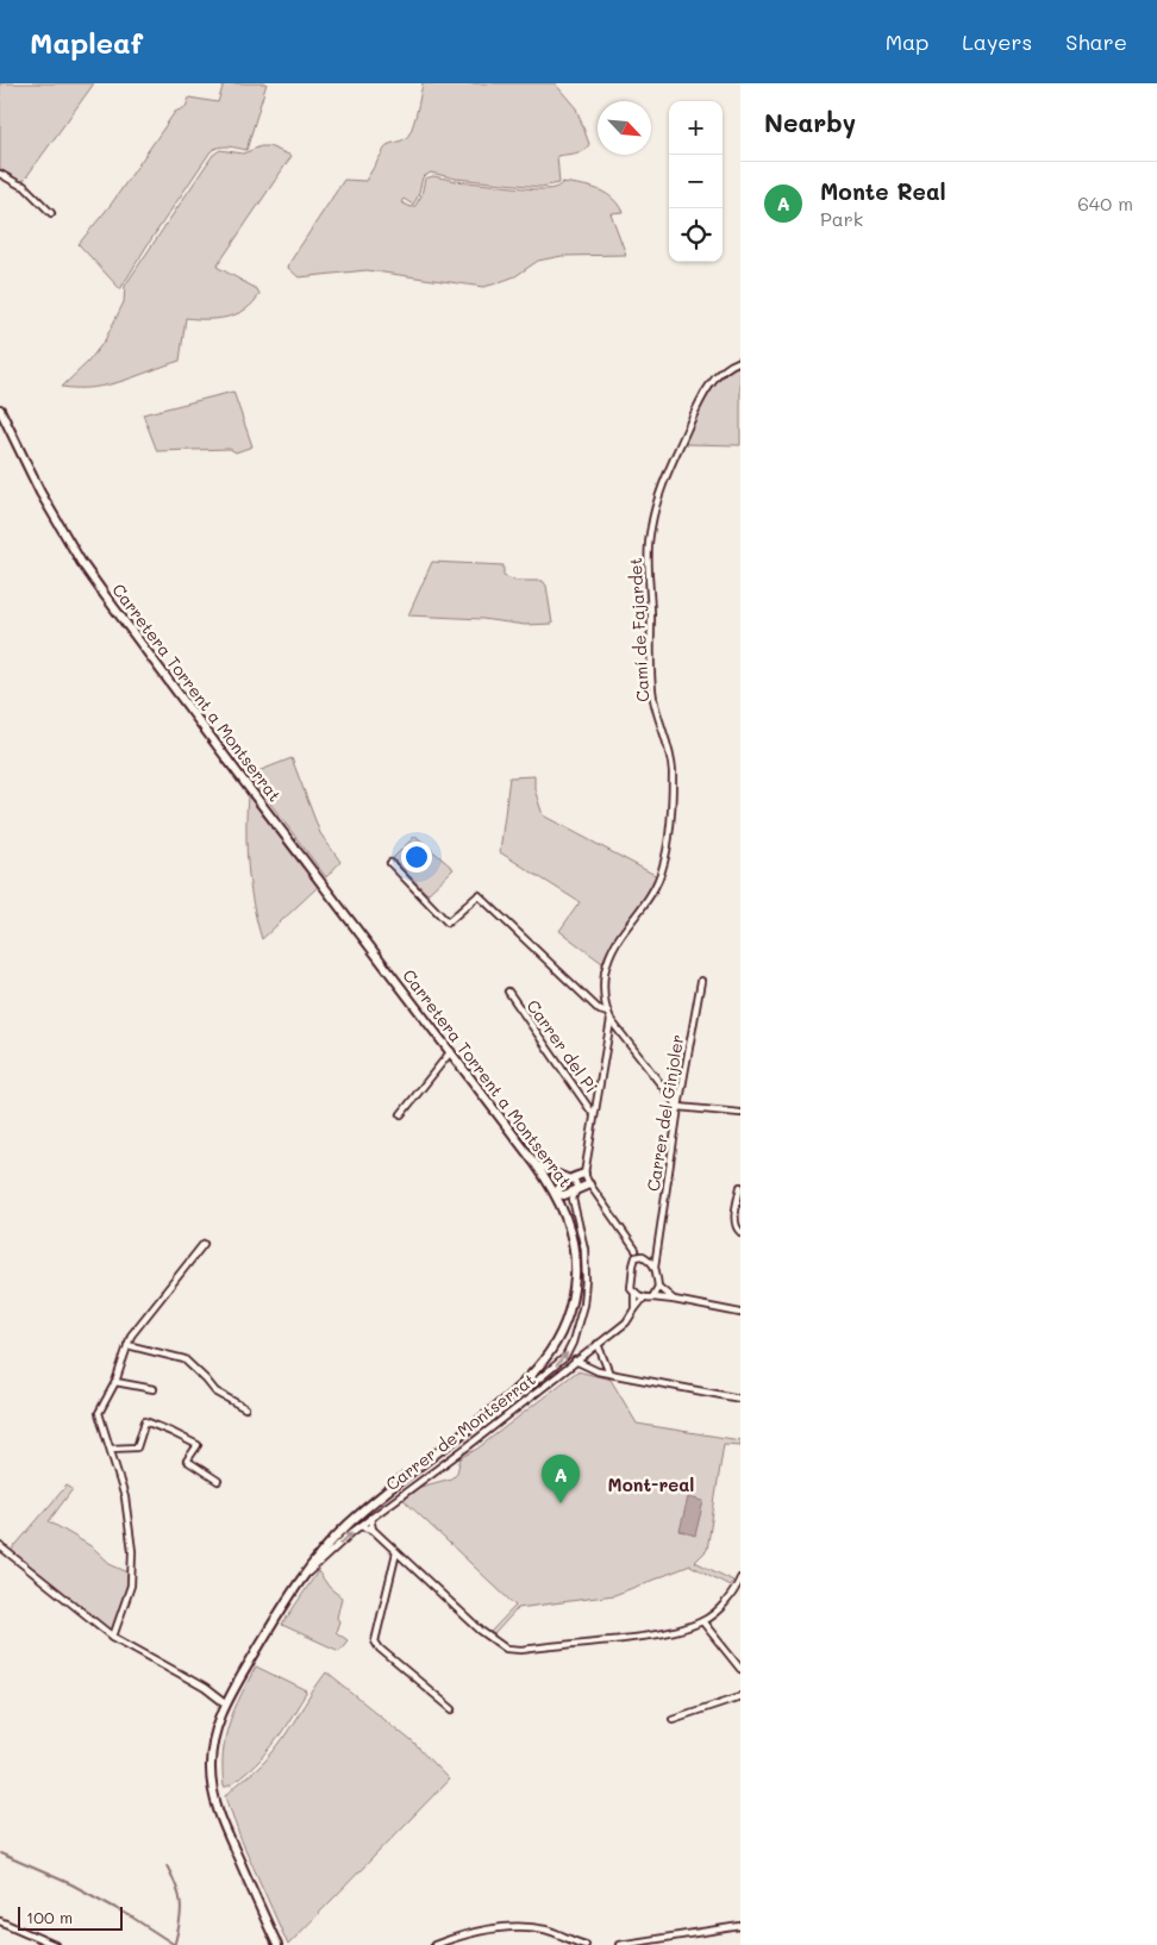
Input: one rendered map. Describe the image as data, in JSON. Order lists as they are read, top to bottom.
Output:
{
  "streets": {
    "main road": ["Carretera Torrent a Montserrat"],
    "street": [
      "Camí de Fajardet",
      "Carrer del Pi",
      "Carrer del Ginjoler",
      "Carrer de Montserrat"
    ]
  },
  "crossings": [
    ["Camí de Fajardet", "Carrer del Ginjoler"],
    ["Carretera Torrent a Montserrat", "Carrer de Montserrat"],
    ["Carrer del Ginjoler", "Carrer de Montserrat"]
  ],
  "one_way": ["Carrer de Montserrat"],
  "districts": ["Mont-real"],
  "scale_bar": "100 m",
  "north": "bottom right",
  "page": {
    "header": "Mapleaf",
    "nav": ["Map", "Layers", "Share"],
    "heading": "Nearby",
    "map_buttons": ["+", "−"],
    "list": [
      {
        "mark": "A",
        "name": "Monte Real",
        "note": "Park",
        "value": "640 m"
      }
    ],
    "pins": "A",
    "scale": "100 m"
  }
}
